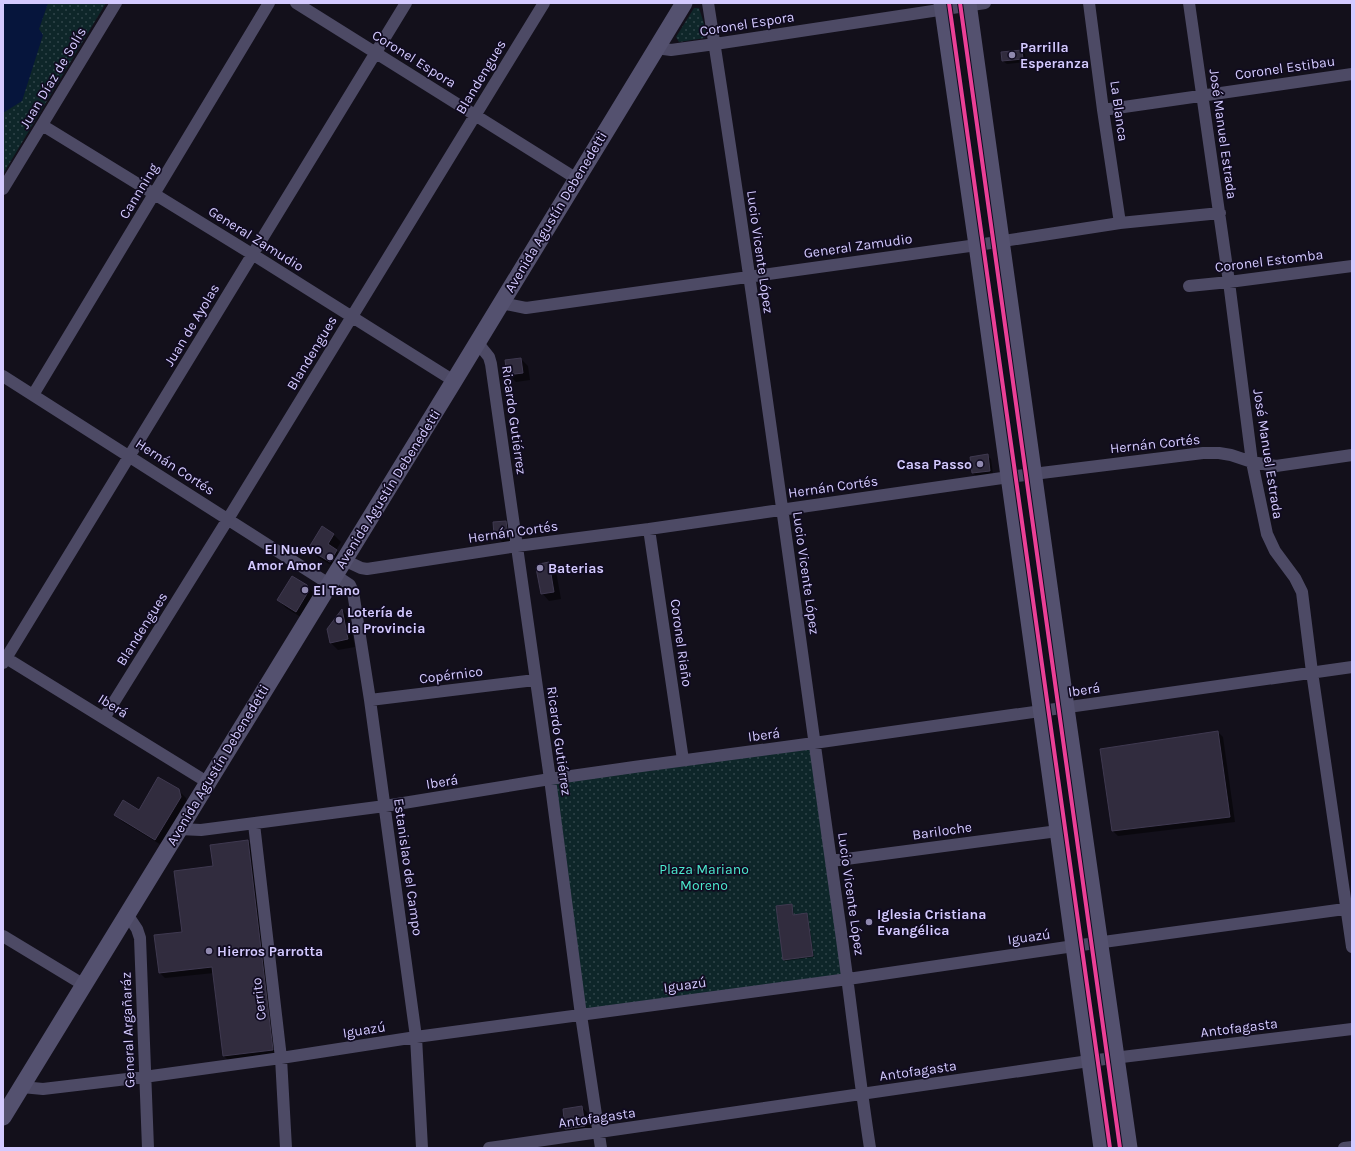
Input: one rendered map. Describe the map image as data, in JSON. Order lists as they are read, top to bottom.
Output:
{
  "streets": {
    "main road": ["Avenida Agustín Debenedetti"],
    "street": [
      "Coronel Espora",
      "Coronel Estibau",
      "Blandengues",
      "Juan Díaz de Solís",
      "La Blanca",
      "José Manuel Estrada",
      "Cannning",
      "General Zamudio",
      "Lucio Vicente López",
      "Coronel Estomba",
      "Juan de Ayolas",
      "Ricardo Gutiérrez",
      "Hernán Cortés",
      "Coronel Riaño",
      "Copérnico",
      "Iberá",
      "Bariloche",
      "Estanislao del Campo",
      "Iguazú",
      "Cerrito",
      "Antofagasta",
      "General Argañaráz"
    ]
  },
  "crossings": [
    ["Coronel Espora", "Blandengues"],
    ["Coronel Espora", "Avenida Agustín Debenedetti"],
    ["Coronel Espora", "Lucio Vicente López"],
    ["Coronel Espora", "Juan de Ayolas"],
    ["Coronel Estibau", "La Blanca"],
    ["Coronel Estibau", "José Manuel Estrada"],
    ["Blandengues", "General Zamudio"],
    ["Blandengues", "Hernán Cortés"],
    ["Blandengues", "Iberá"],
    ["Juan Díaz de Solís", "General Zamudio"],
    ["La Blanca", "General Zamudio"],
    ["José Manuel Estrada", "General Zamudio"],
    ["José Manuel Estrada", "Coronel Estomba"],
    ["José Manuel Estrada", "Hernán Cortés"],
    ["José Manuel Estrada", "Iberá"],
    ["José Manuel Estrada", "Iguazú"],
    ["Cannning", "General Zamudio"],
    ["Cannning", "Hernán Cortés"],
    ["Avenida Agustín Debenedetti", "General Zamudio"],
    ["Avenida Agustín Debenedetti", "Ricardo Gutiérrez"],
    ["Avenida Agustín Debenedetti", "Hernán Cortés"],
    ["Avenida Agustín Debenedetti", "Iberá"],
    ["Avenida Agustín Debenedetti", "Iguazú"],
    ["Avenida Agustín Debenedetti", "General Argañaráz"],
    ["General Zamudio", "Lucio Vicente López"],
    ["General Zamudio", "Juan de Ayolas"],
    ["Lucio Vicente López", "Hernán Cortés"],
    ["Lucio Vicente López", "Iberá"],
    ["Lucio Vicente López", "Bariloche"],
    ["Lucio Vicente López", "Iguazú"],
    ["Lucio Vicente López", "Antofagasta"],
    ["Juan de Ayolas", "Hernán Cortés"],
    ["Juan de Ayolas", "Iberá"],
    ["Ricardo Gutiérrez", "Hernán Cortés"],
    ["Ricardo Gutiérrez", "Copérnico"],
    ["Ricardo Gutiérrez", "Iberá"],
    ["Ricardo Gutiérrez", "Iguazú"],
    ["Ricardo Gutiérrez", "Antofagasta"],
    ["Hernán Cortés", "Coronel Riaño"],
    ["Hernán Cortés", "Estanislao del Campo"],
    ["Coronel Riaño", "Iberá"],
    ["Copérnico", "Estanislao del Campo"],
    ["Iberá", "Estanislao del Campo"],
    ["Iberá", "Cerrito"],
    ["Estanislao del Campo", "Iguazú"],
    ["Iguazú", "Cerrito"],
    ["Iguazú", "General Argañaráz"]
  ],
  "parks": ["Plaza Mariano Moreno"],
  "places": [
    "Parrilla Esperanza",
    "Casa Passo",
    "El Nuevo Amor Amor",
    "Baterias",
    "El Tano",
    "Lotería de la Provincia",
    "Iglesia Cristiana Evangélica",
    "Hierros Parrotta"
  ]
}
